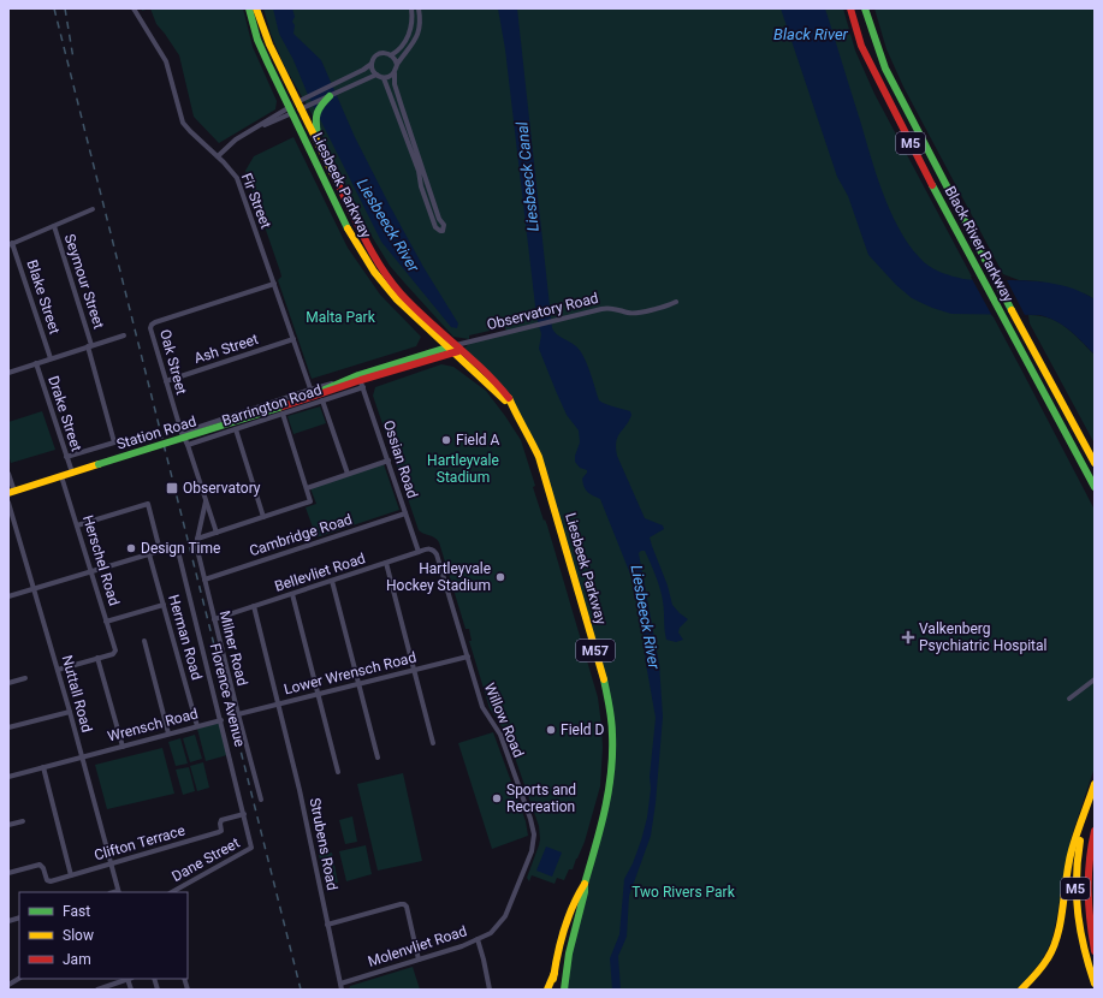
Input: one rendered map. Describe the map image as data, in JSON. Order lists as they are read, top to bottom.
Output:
{
  "streets": {
    "main road": [
      "M5",
      "Liesbeek Parkway",
      "Black River Parkway",
      "Station Road",
      "M57"
    ],
    "street": [
      "Fir Street",
      "Seymour Street",
      "Blake Street",
      "Observatory Road",
      "Ash Street",
      "Oak Street",
      "Barrington Road",
      "Drake Street",
      "Ossian Road",
      "Cambridge Road",
      "Herschel Road",
      "Bellevliet Road",
      "Herman Road",
      "Milner Road",
      "Lower Wrensch Road",
      "Nuttall Road",
      "Florence Avenue",
      "Willow Road",
      "Wrensch Road",
      "Clifton Terrace",
      "Strubens Road",
      "Dane Street",
      "Molenvliet Road"
    ]
  },
  "crossings": [
    ["Liesbeek Parkway", "Observatory Road"],
    ["Liesbeek Parkway", "Station Road"],
    ["Fir Street", "Ash Street"],
    ["Fir Street", "Oak Street"],
    ["Fir Street", "Station Road"],
    ["Seymour Street", "Drake Street"],
    ["Observatory Road", "Station Road"],
    ["Ash Street", "Oak Street"],
    ["Oak Street", "Barrington Road"],
    ["Oak Street", "Milner Road"],
    ["Barrington Road", "Station Road"],
    ["Barrington Road", "Ossian Road"],
    ["Drake Street", "Station Road"],
    ["Station Road", "Ossian Road"],
    ["Station Road", "Herschel Road"],
    ["Ossian Road", "Cambridge Road"],
    ["Ossian Road", "Bellevliet Road"],
    ["Cambridge Road", "Milner Road"],
    ["Bellevliet Road", "Milner Road"],
    ["Bellevliet Road", "Willow Road"],
    ["Bellevliet Road", "Strubens Road"],
    ["Herman Road", "Wrensch Road"],
    ["Milner Road", "Lower Wrensch Road"],
    ["Lower Wrensch Road", "Willow Road"],
    ["Lower Wrensch Road", "Strubens Road"],
    ["Nuttall Road", "Wrensch Road"],
    ["Nuttall Road", "Clifton Terrace"],
    ["Florence Avenue", "Wrensch Road"],
    ["Florence Avenue", "Clifton Terrace"],
    ["Florence Avenue", "Dane Street"],
    ["Willow Road", "Molenvliet Road"],
    ["Strubens Road", "Molenvliet Road"]
  ],
  "water": ["Black River", "Liesbeeck Canal", "Liesbeeck River"],
  "parks": ["Malta Park", "Hartleyvale Stadium", "Two Rivers Park"],
  "places": {
    "other": [
      "Field A",
      "Design Time",
      "Hartleyvale Hockey Stadium",
      "Field D",
      "Sports and Recreation"
    ],
    "transit": ["Observatory"],
    "health": ["Valkenberg Psychiatric Hospital"]
  },
  "legend": ["Fast", "Slow", "Jam"]
}
